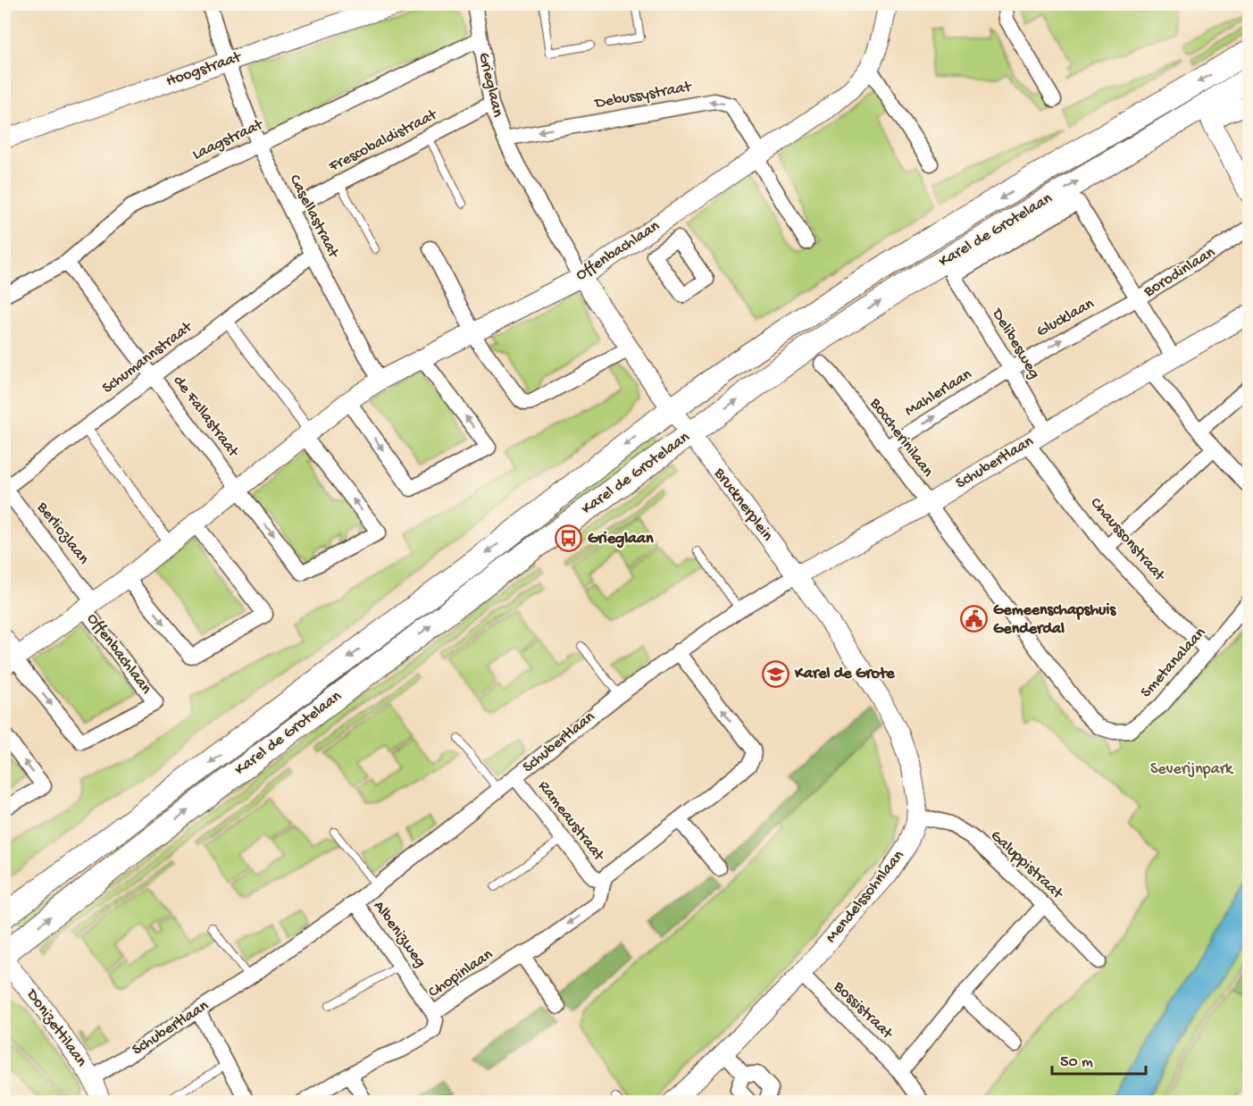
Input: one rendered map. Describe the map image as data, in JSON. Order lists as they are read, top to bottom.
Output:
{
  "streets": {
    "main road": ["Karel de Grotelaan"],
    "street": [
      "Hoogstraat",
      "Grieglaan",
      "Debussystraat",
      "Laagstraat",
      "Frescobaldistraat",
      "Casellastraat",
      "Offenbachlaan",
      "Borodinlaan",
      "Glucklaan",
      "Delibesweg",
      "Schumannstraat",
      "Mahlerlaan",
      "de Fallastraat",
      "Boccherinilaan",
      "Schubertlaan",
      "Brucknerplein",
      "Berliozlaan",
      "Chaussonstraat",
      "Smetanalaan",
      "Rameaustraat",
      "Galuppistraat",
      "Mendelssohnlaan",
      "Albenizweg",
      "Chopinlaan",
      "Bossistraat",
      "Donizettilaan"
    ]
  },
  "crossings": [
    ["Hoogstraat", "Casellastraat"],
    ["Grieglaan", "Debussystraat"],
    ["Grieglaan", "Laagstraat"],
    ["Grieglaan", "Frescobaldistraat"],
    ["Grieglaan", "Karel de Grotelaan"],
    ["Grieglaan", "Offenbachlaan"],
    ["Grieglaan", "Brucknerplein"],
    ["Debussystraat", "Offenbachlaan"],
    ["Laagstraat", "Casellastraat"],
    ["Laagstraat", "de Fallastraat"],
    ["Frescobaldistraat", "Casellastraat"],
    ["Casellastraat", "Offenbachlaan"],
    ["Casellastraat", "Schumannstraat"],
    ["Karel de Grotelaan", "Borodinlaan"],
    ["Karel de Grotelaan", "Glucklaan"],
    ["Karel de Grotelaan", "Delibesweg"],
    ["Karel de Grotelaan", "Brucknerplein"],
    ["Offenbachlaan", "de Fallastraat"],
    ["Offenbachlaan", "Berliozlaan"],
    ["Borodinlaan", "Glucklaan"],
    ["Glucklaan", "Delibesweg"],
    ["Glucklaan", "Mahlerlaan"],
    ["Delibesweg", "Mahlerlaan"],
    ["Delibesweg", "Schubertlaan"],
    ["Schumannstraat", "de Fallastraat"],
    ["Schumannstraat", "Berliozlaan"],
    ["Mahlerlaan", "Boccherinilaan"],
    ["Boccherinilaan", "Schubertlaan"],
    ["Boccherinilaan", "Smetanalaan"],
    ["Schubertlaan", "Brucknerplein"],
    ["Schubertlaan", "Chaussonstraat"],
    ["Schubertlaan", "Rameaustraat"],
    ["Schubertlaan", "Mendelssohnlaan"],
    ["Schubertlaan", "Albenizweg"],
    ["Schubertlaan", "Donizettilaan"],
    ["Brucknerplein", "Mendelssohnlaan"],
    ["Chaussonstraat", "Smetanalaan"],
    ["Rameaustraat", "Chopinlaan"],
    ["Galuppistraat", "Mendelssohnlaan"],
    ["Mendelssohnlaan", "Bossistraat"],
    ["Albenizweg", "Chopinlaan"]
  ],
  "one_way": ["Debussystraat", "Glucklaan", "Mahlerlaan"],
  "parks": ["Severijnpark"],
  "places": {
    "bus stop": ["Grieglaan"],
    "public building": ["Gemeenschapshuis Genderdal"],
    "school or university": ["Karel de Grote"]
  },
  "scale_bar": "50 m"
}
